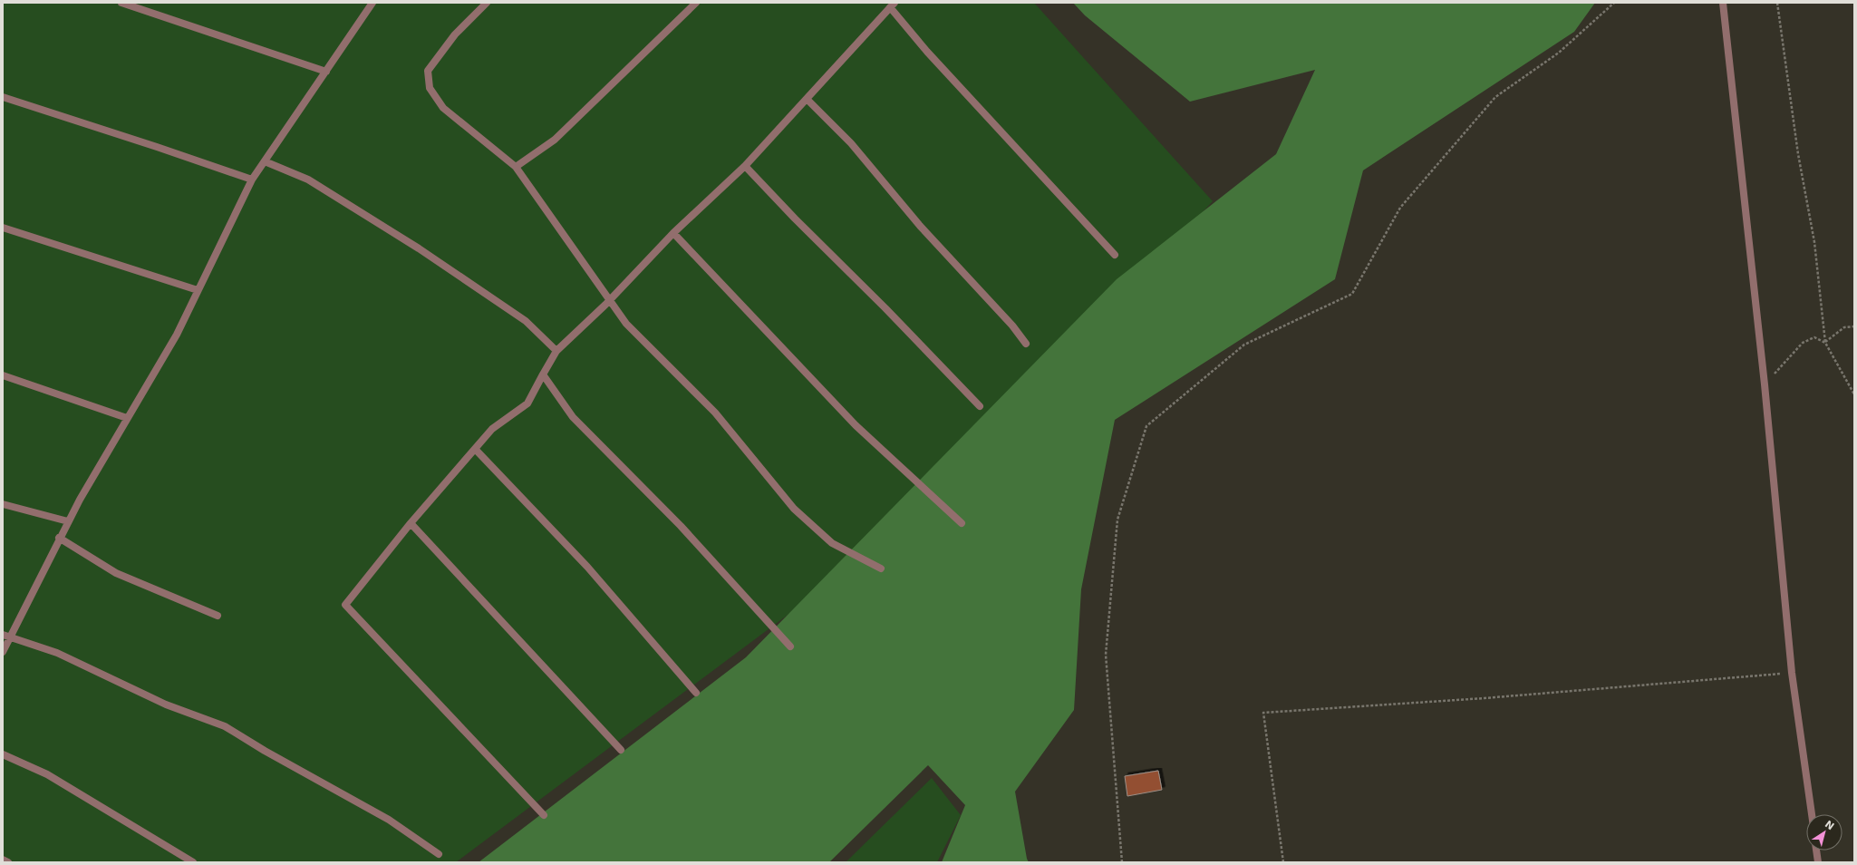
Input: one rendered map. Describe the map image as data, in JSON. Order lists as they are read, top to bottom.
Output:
{
  "north": "top right"
}
